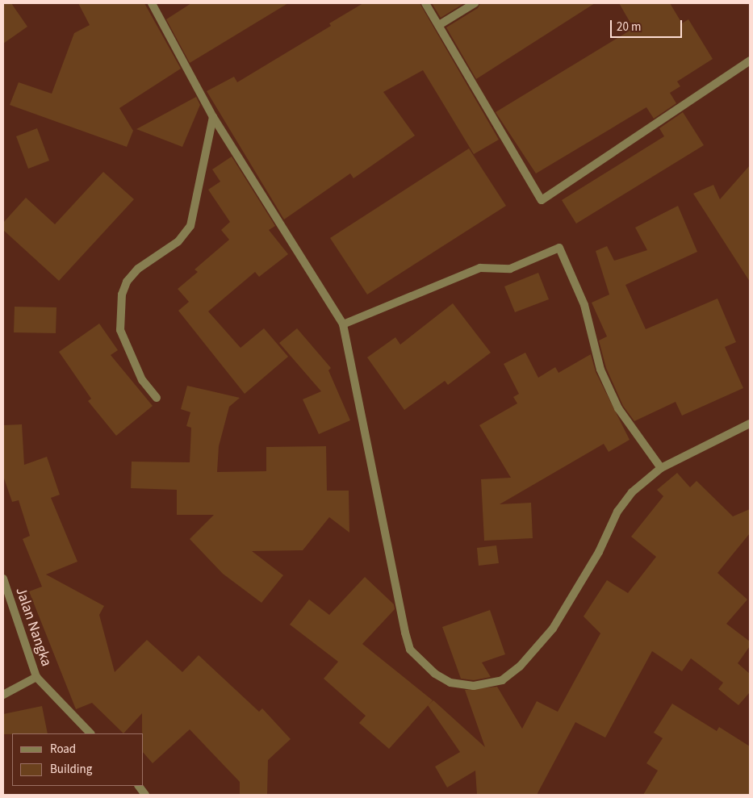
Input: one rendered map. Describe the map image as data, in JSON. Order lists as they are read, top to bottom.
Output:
{
  "streets": {
    "street": ["Jalan Nangka"]
  },
  "legend": ["Road", "Building"],
  "scale_bar": "20 m"
}
